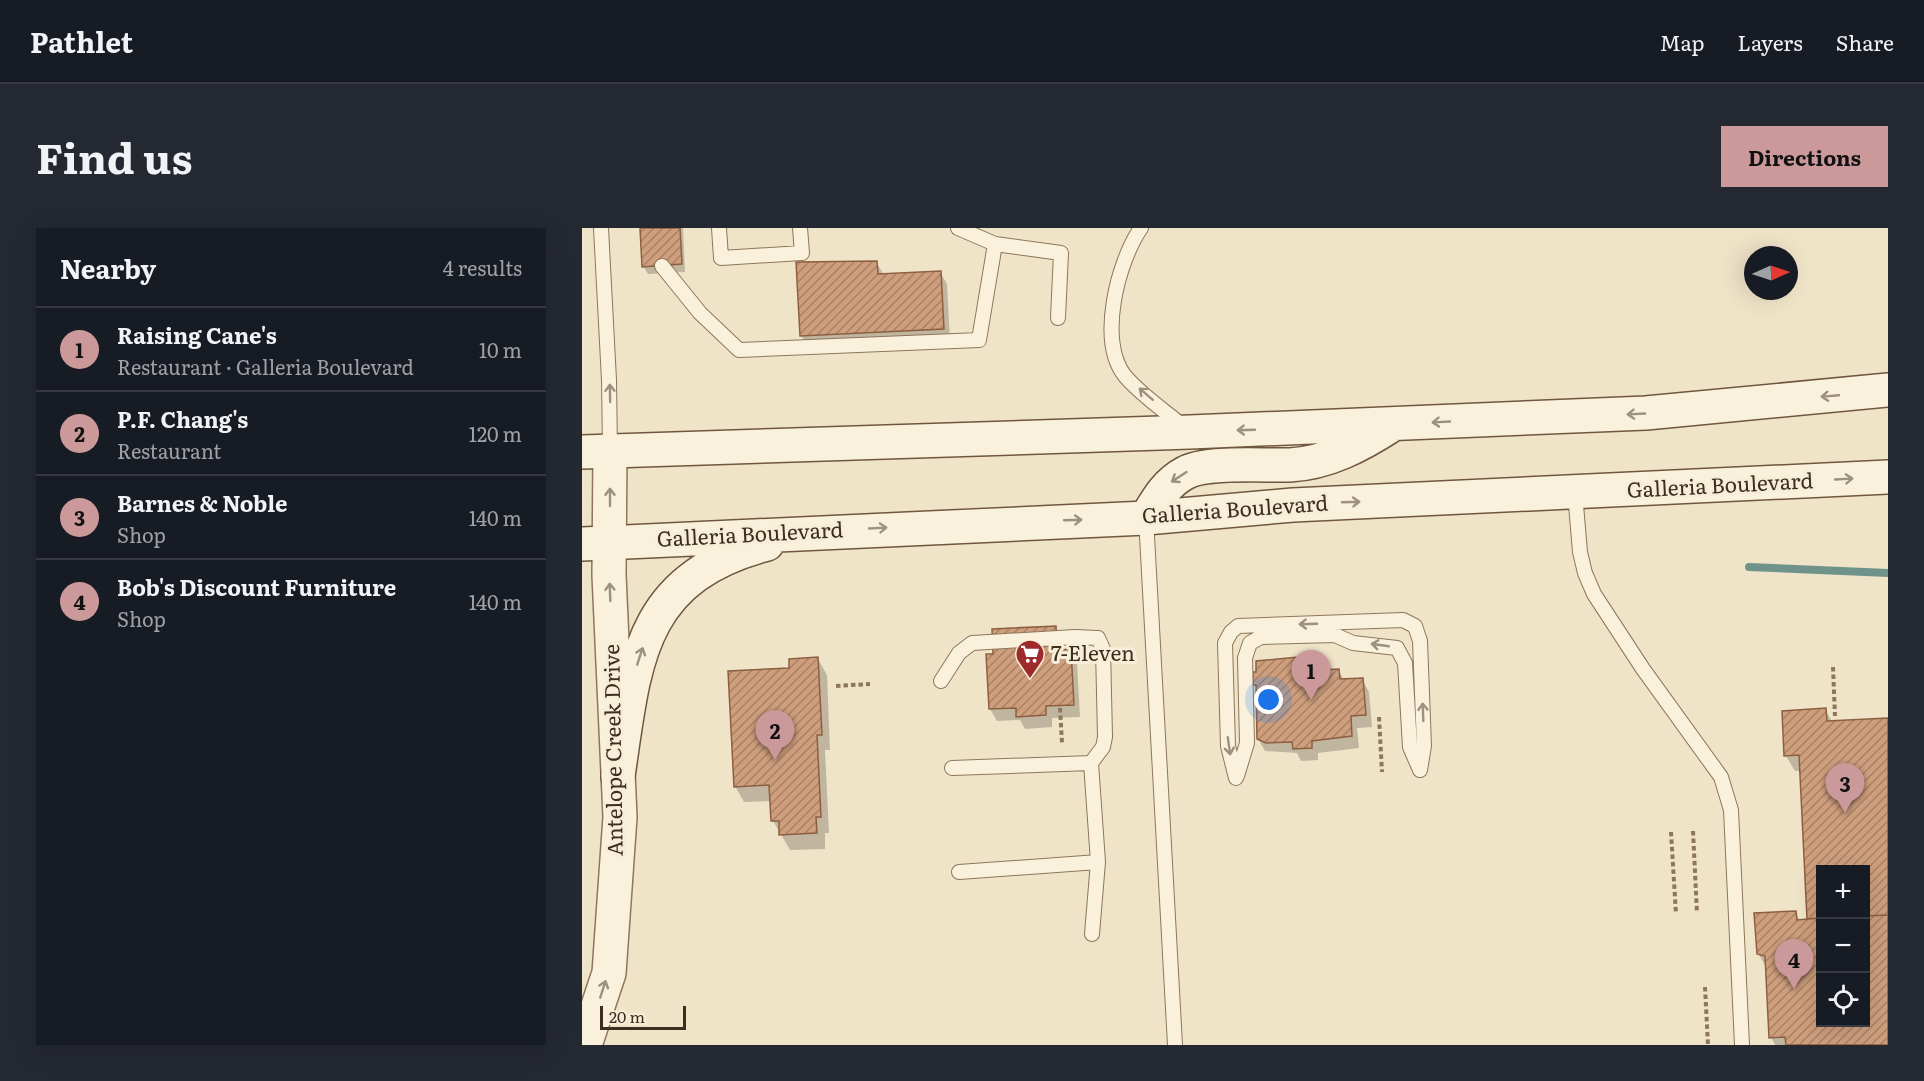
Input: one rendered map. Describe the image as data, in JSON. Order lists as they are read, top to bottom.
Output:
{
  "streets": {
    "main road": ["Galleria Boulevard", "Antelope Creek Drive"]
  },
  "crossings": [
    ["Galleria Boulevard", "Antelope Creek Drive"]
  ],
  "one_way": ["Antelope Creek Drive"],
  "places": {
    "supermarket": ["7-Eleven"]
  },
  "scale_bar": "20 m",
  "north": "right",
  "page": {
    "header": "Pathlet",
    "nav": ["Map", "Layers", "Share"],
    "title": "Find us",
    "buttons": "Directions",
    "heading": ["Nearby", "4 results"],
    "list": [
      {
        "mark": "1",
        "name": "Raising Cane's",
        "note": "Restaurant · Galleria Boulevard",
        "value": "10 m"
      },
      {
        "mark": "2",
        "name": "P.F. Chang's",
        "note": "Restaurant",
        "value": "120 m"
      },
      {
        "mark": "3",
        "name": "Barnes & Noble",
        "note": "Shop",
        "value": "140 m"
      },
      {
        "mark": "4",
        "name": "Bob's Discount Furniture",
        "note": "Shop",
        "value": "140 m"
      }
    ],
    "pins": [
      "1",
      "2",
      "3",
      "4"
    ],
    "map_buttons": ["+", "−"],
    "scale": "20 m"
  }
}
